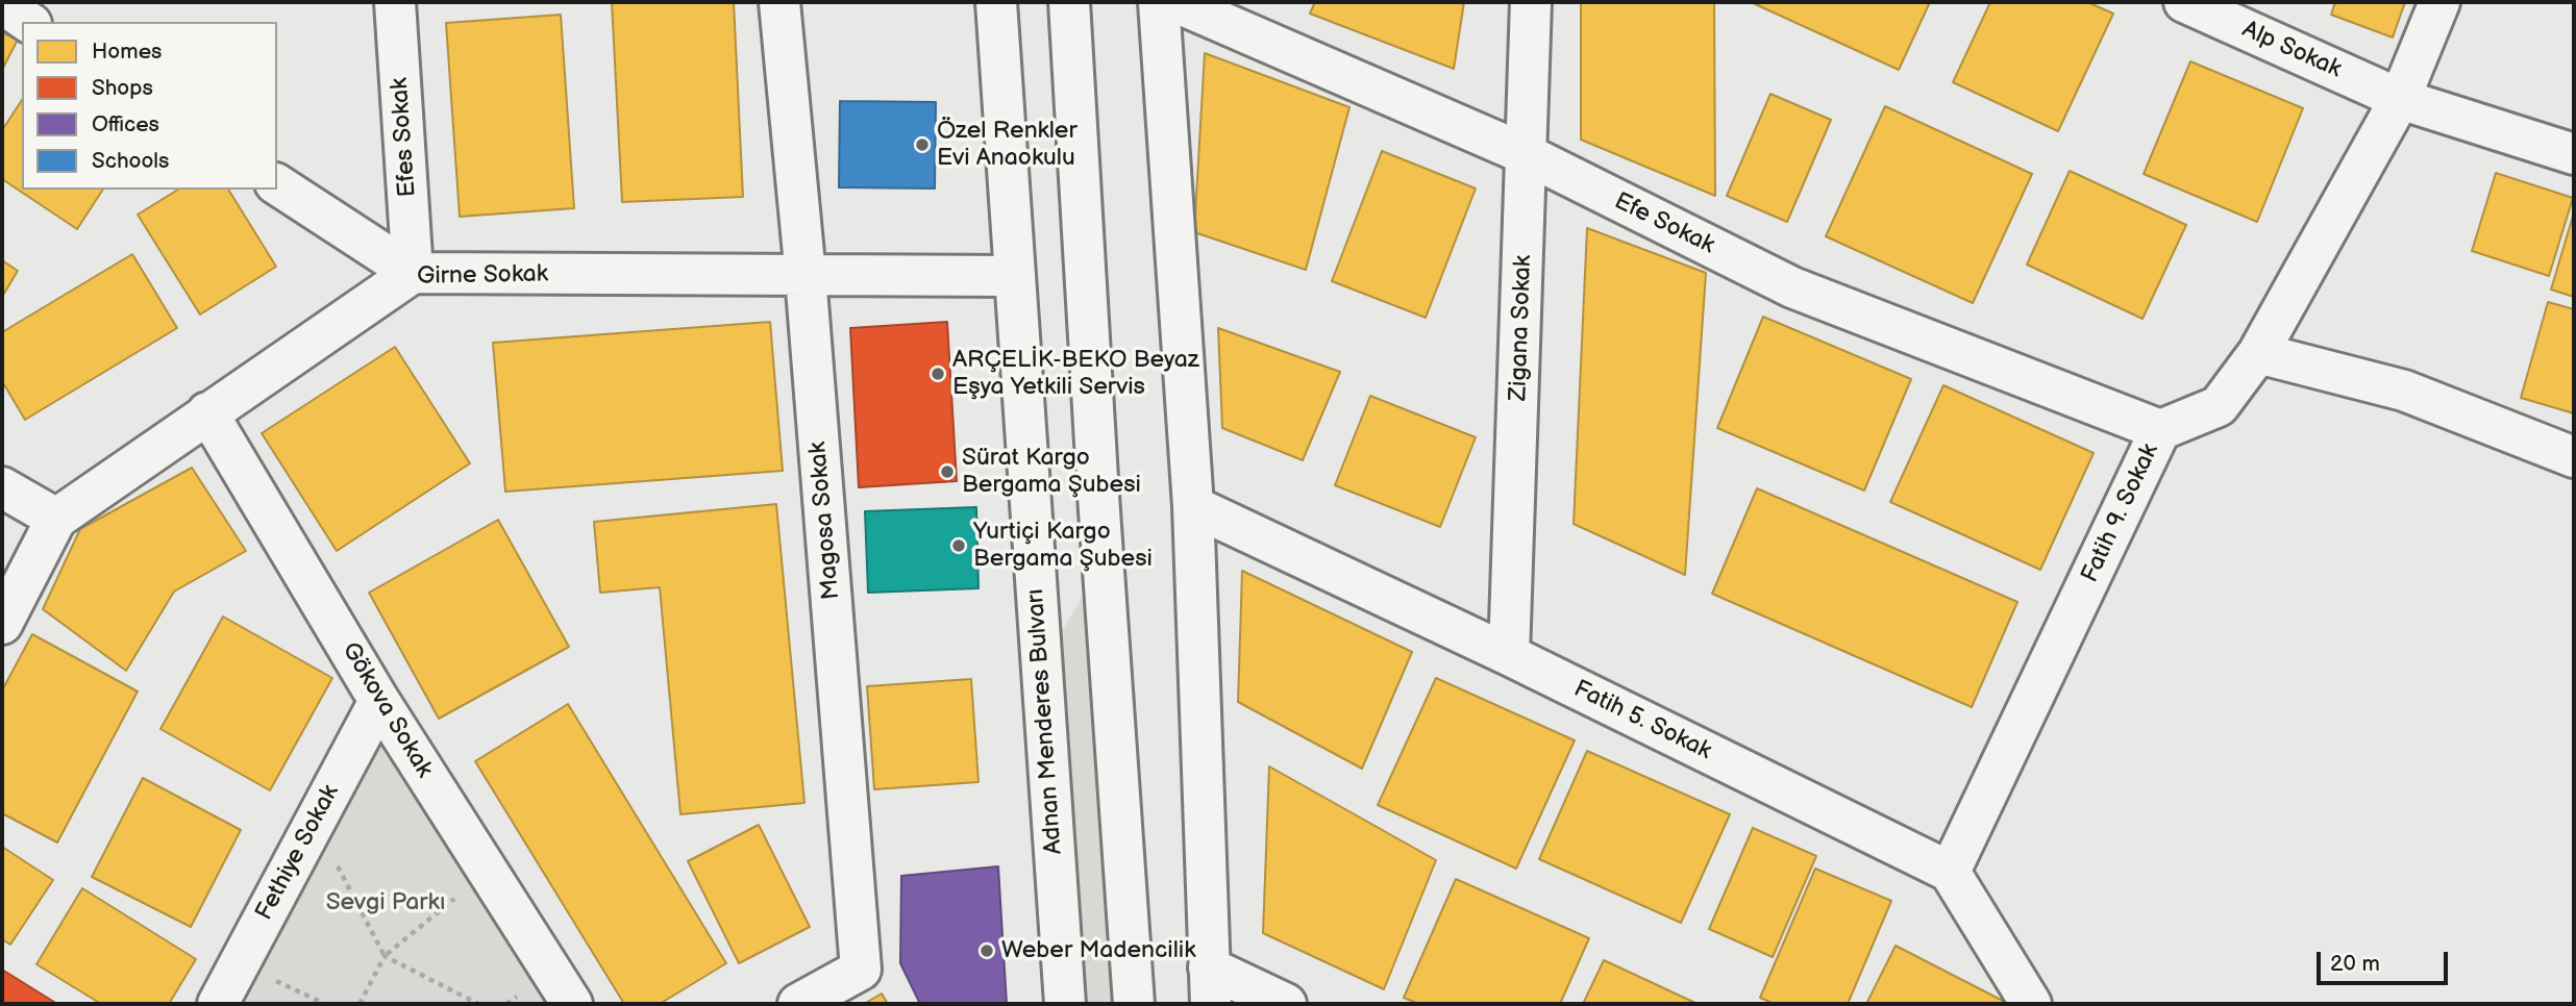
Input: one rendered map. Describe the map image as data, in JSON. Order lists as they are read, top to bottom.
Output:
{
  "streets": {
    "street": [
      "Alp Sokak",
      "Efes Sokak",
      "Efe Sokak",
      "Girne Sokak",
      "Zigana Sokak",
      "Fatih 9. Sokak",
      "Magosa Sokak",
      "Gökova Sokak",
      "Fatih 5. Sokak",
      "Adnan Menderes Bulvarı",
      "Fethiye Sokak"
    ]
  },
  "crossings": [
    ["Alp Sokak", "Fatih 9. Sokak"],
    ["Efes Sokak", "Girne Sokak"],
    ["Efe Sokak", "Zigana Sokak"],
    ["Efe Sokak", "Fatih 9. Sokak"],
    ["Girne Sokak", "Magosa Sokak"],
    ["Girne Sokak", "Gökova Sokak"],
    ["Girne Sokak", "Adnan Menderes Bulvarı"],
    ["Zigana Sokak", "Fatih 5. Sokak"],
    ["Fatih 9. Sokak", "Fatih 5. Sokak"],
    ["Gökova Sokak", "Fethiye Sokak"]
  ],
  "parks": ["Sevgi Parkı"],
  "places": [
    "Özel Renkler Evi Anaokulu",
    "ARÇELİK-BEKO Beyaz Eşya Yetkili Servis",
    "Sürat Kargo Bergama Şubesi",
    "Yurtiçi Kargo Bergama Şubesi",
    "Weber Madencilik"
  ],
  "legend": [
    "Homes",
    "Shops",
    "Offices",
    "Schools"
  ],
  "scale_bar": "20 m"
}
